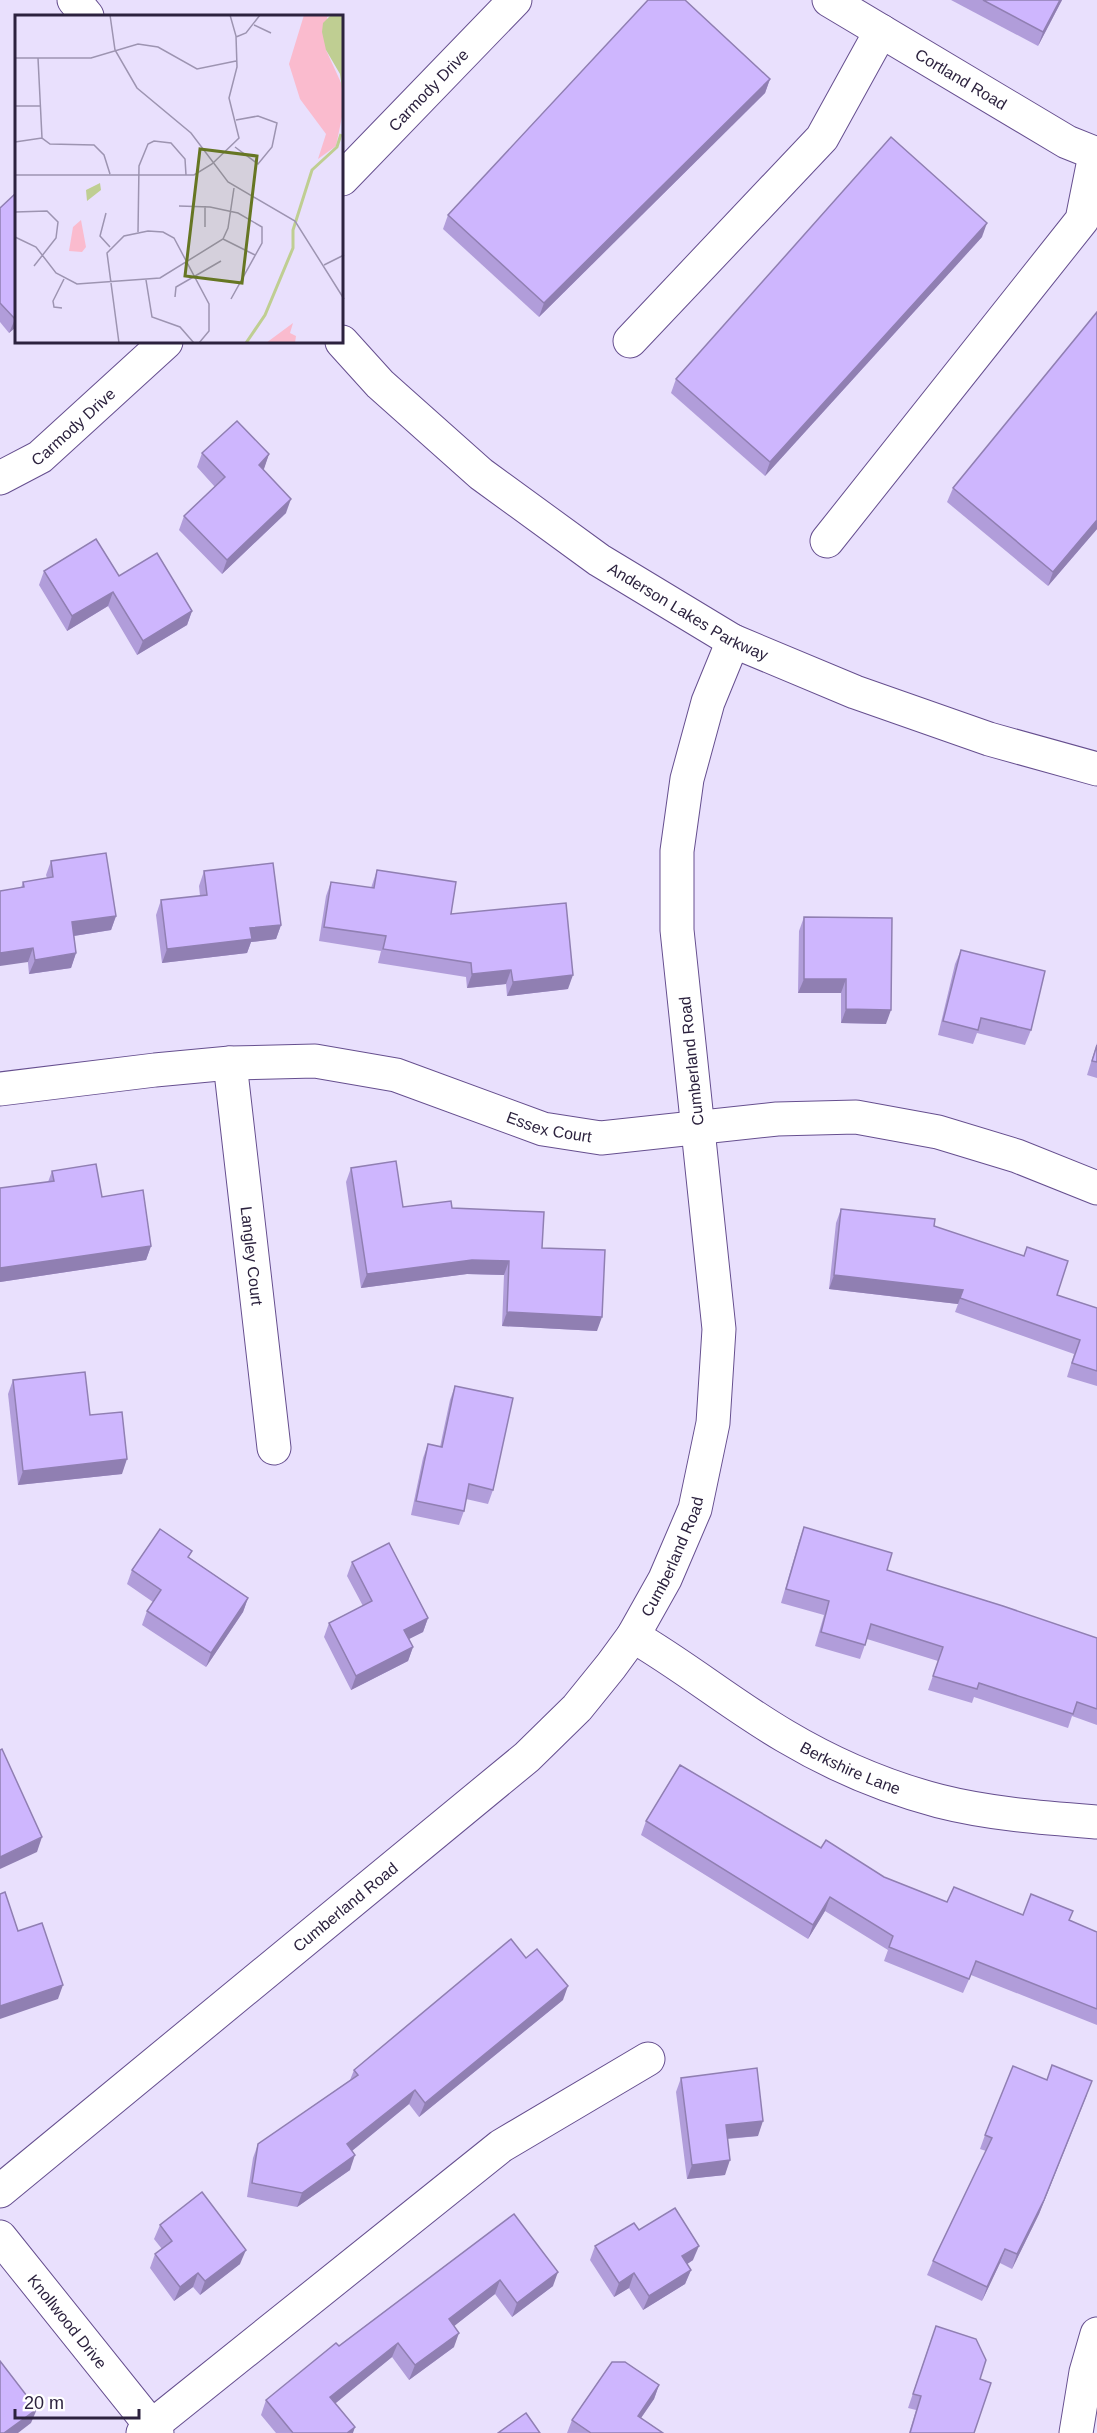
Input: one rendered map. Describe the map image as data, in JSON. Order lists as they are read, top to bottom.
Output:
{
  "streets": {
    "street": [
      "Cortland Road",
      "Carmody Drive",
      "Anderson Lakes Parkway",
      "Cumberland Road",
      "Essex Court",
      "Langley Court",
      "Berkshire Lane",
      "Knollwood Drive"
    ]
  },
  "crossings": [
    ["Anderson Lakes Parkway", "Cumberland Road"],
    ["Cumberland Road", "Essex Court"],
    ["Cumberland Road", "Berkshire Lane"],
    ["Essex Court", "Langley Court"]
  ],
  "scale_bar": "20 m"
}
